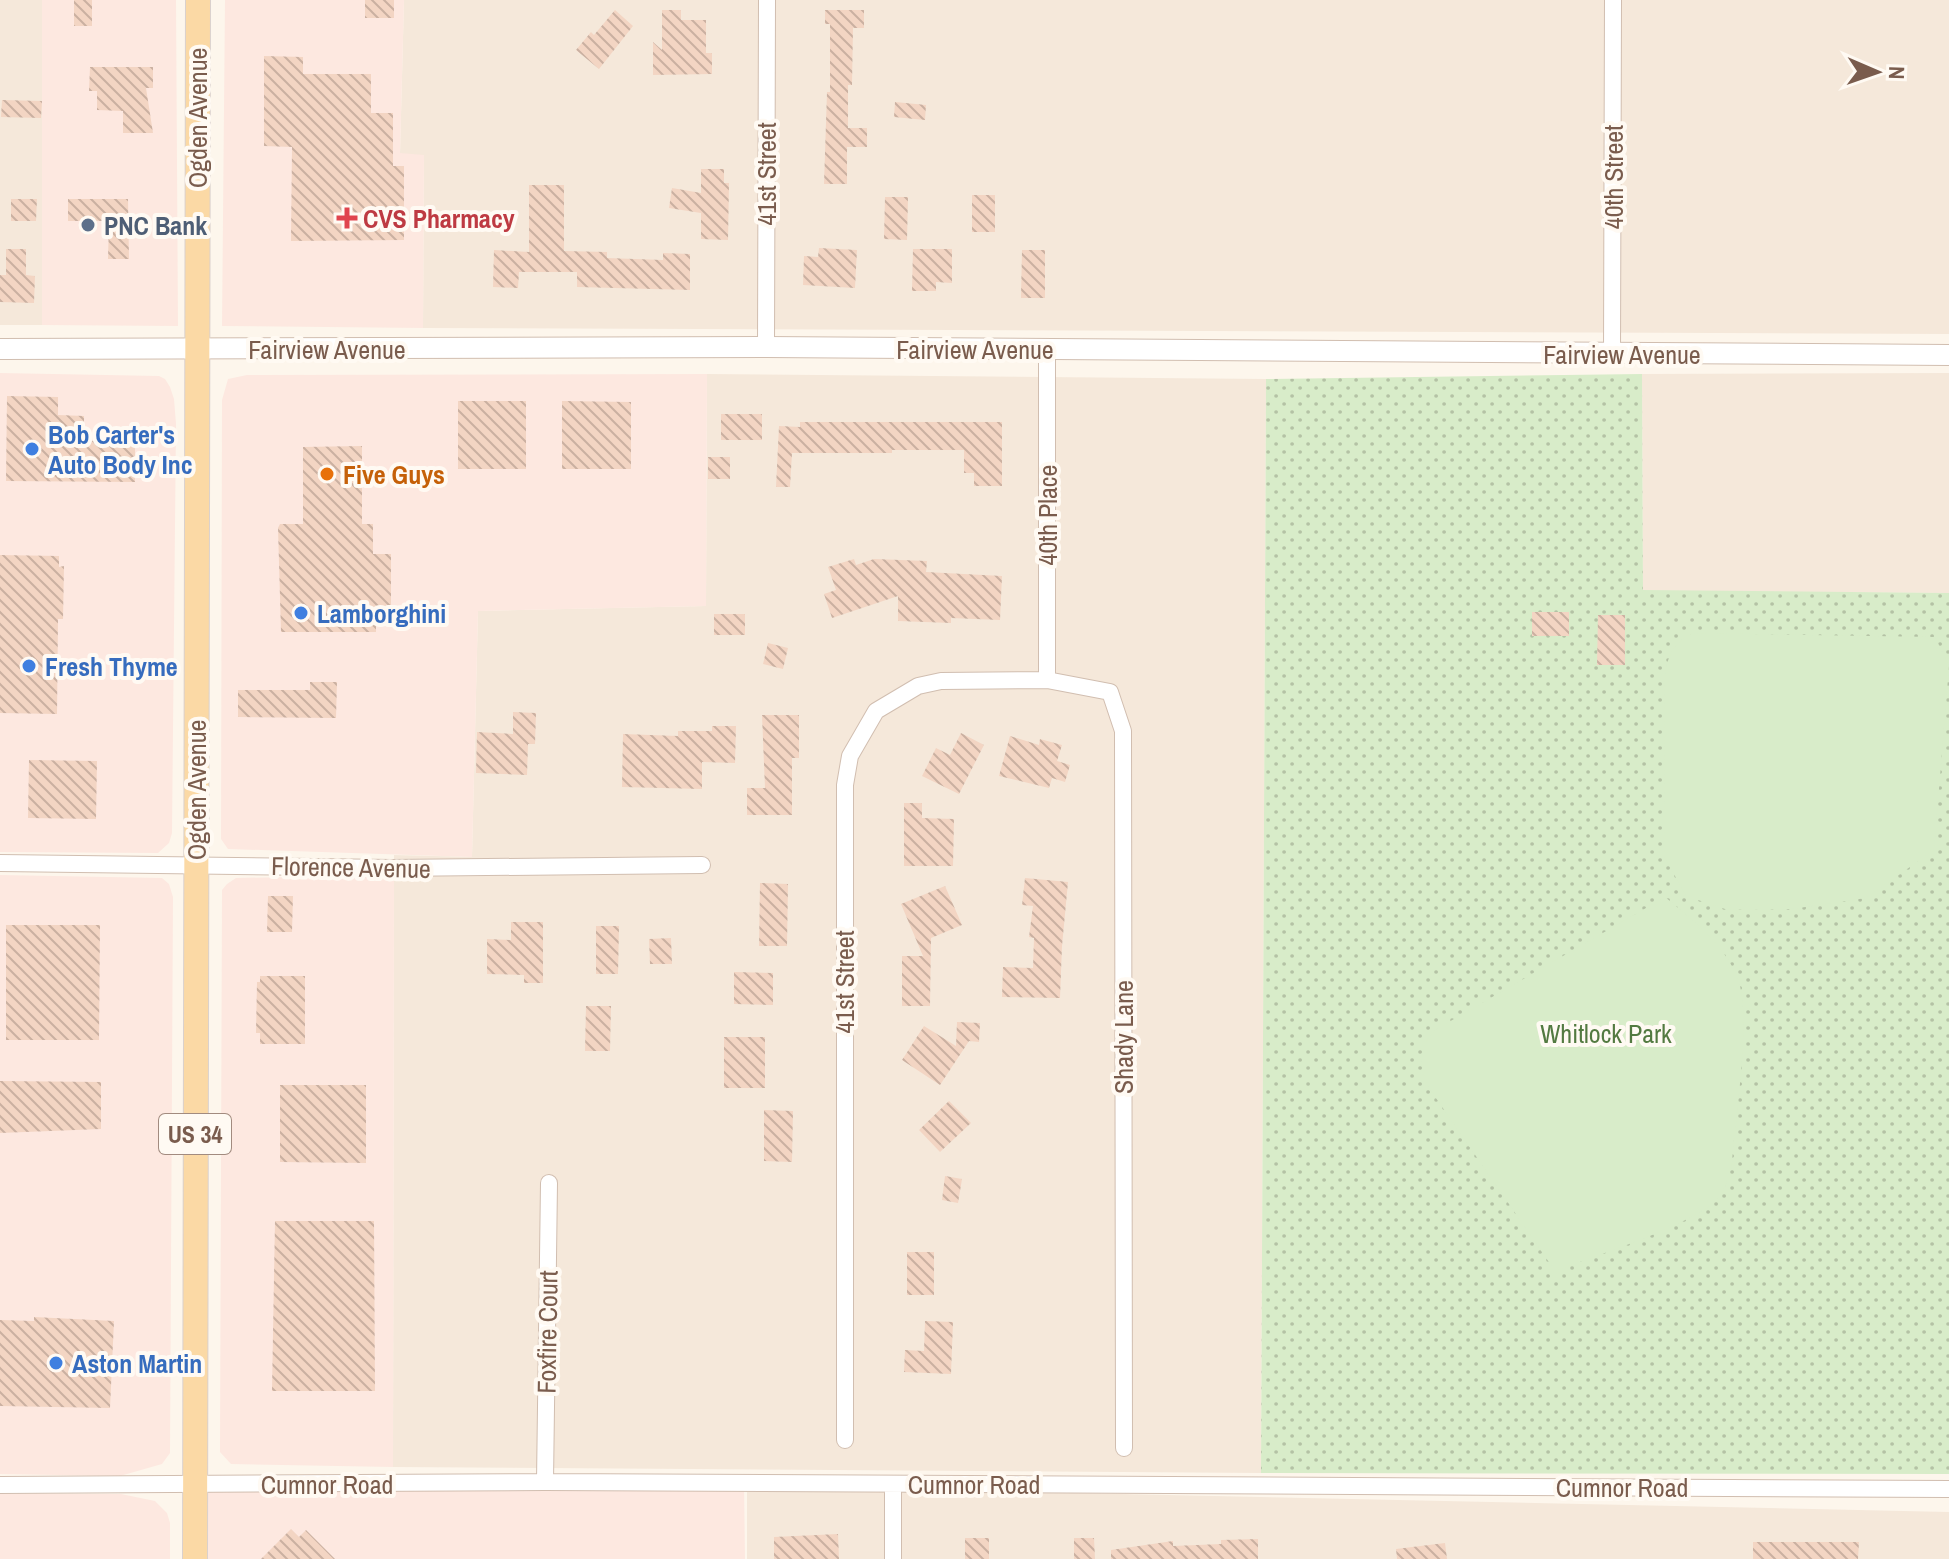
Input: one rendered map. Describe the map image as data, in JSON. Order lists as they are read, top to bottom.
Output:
{
  "streets": {
    "main road": ["Ogden Avenue", "US 34"],
    "street": [
      "41st Street",
      "40th Street",
      "Fairview Avenue",
      "40th Place",
      "Florence Avenue",
      "Shady Lane",
      "Foxfire Court",
      "Cumnor Road"
    ]
  },
  "crossings": [
    ["Ogden Avenue", "Fairview Avenue"],
    ["Ogden Avenue", "Florence Avenue"],
    ["Ogden Avenue", "US 34"],
    ["Ogden Avenue", "Cumnor Road"],
    ["41st Street", "Fairview Avenue"],
    ["41st Street", "40th Place"],
    ["41st Street", "Shady Lane"],
    ["40th Street", "Fairview Avenue"],
    ["Fairview Avenue", "40th Place"],
    ["40th Place", "Shady Lane"],
    ["US 34", "Cumnor Road"],
    ["Foxfire Court", "Cumnor Road"]
  ],
  "parks": ["Whitlock Park"],
  "places": {
    "health": ["CVS Pharmacy"],
    "other": [
      "PNC Bank",
      "Bob Carter's Auto Body Inc",
      "Five Guys",
      "Lamborghini",
      "Fresh Thyme",
      "Aston Martin"
    ]
  },
  "north": "right"
}
